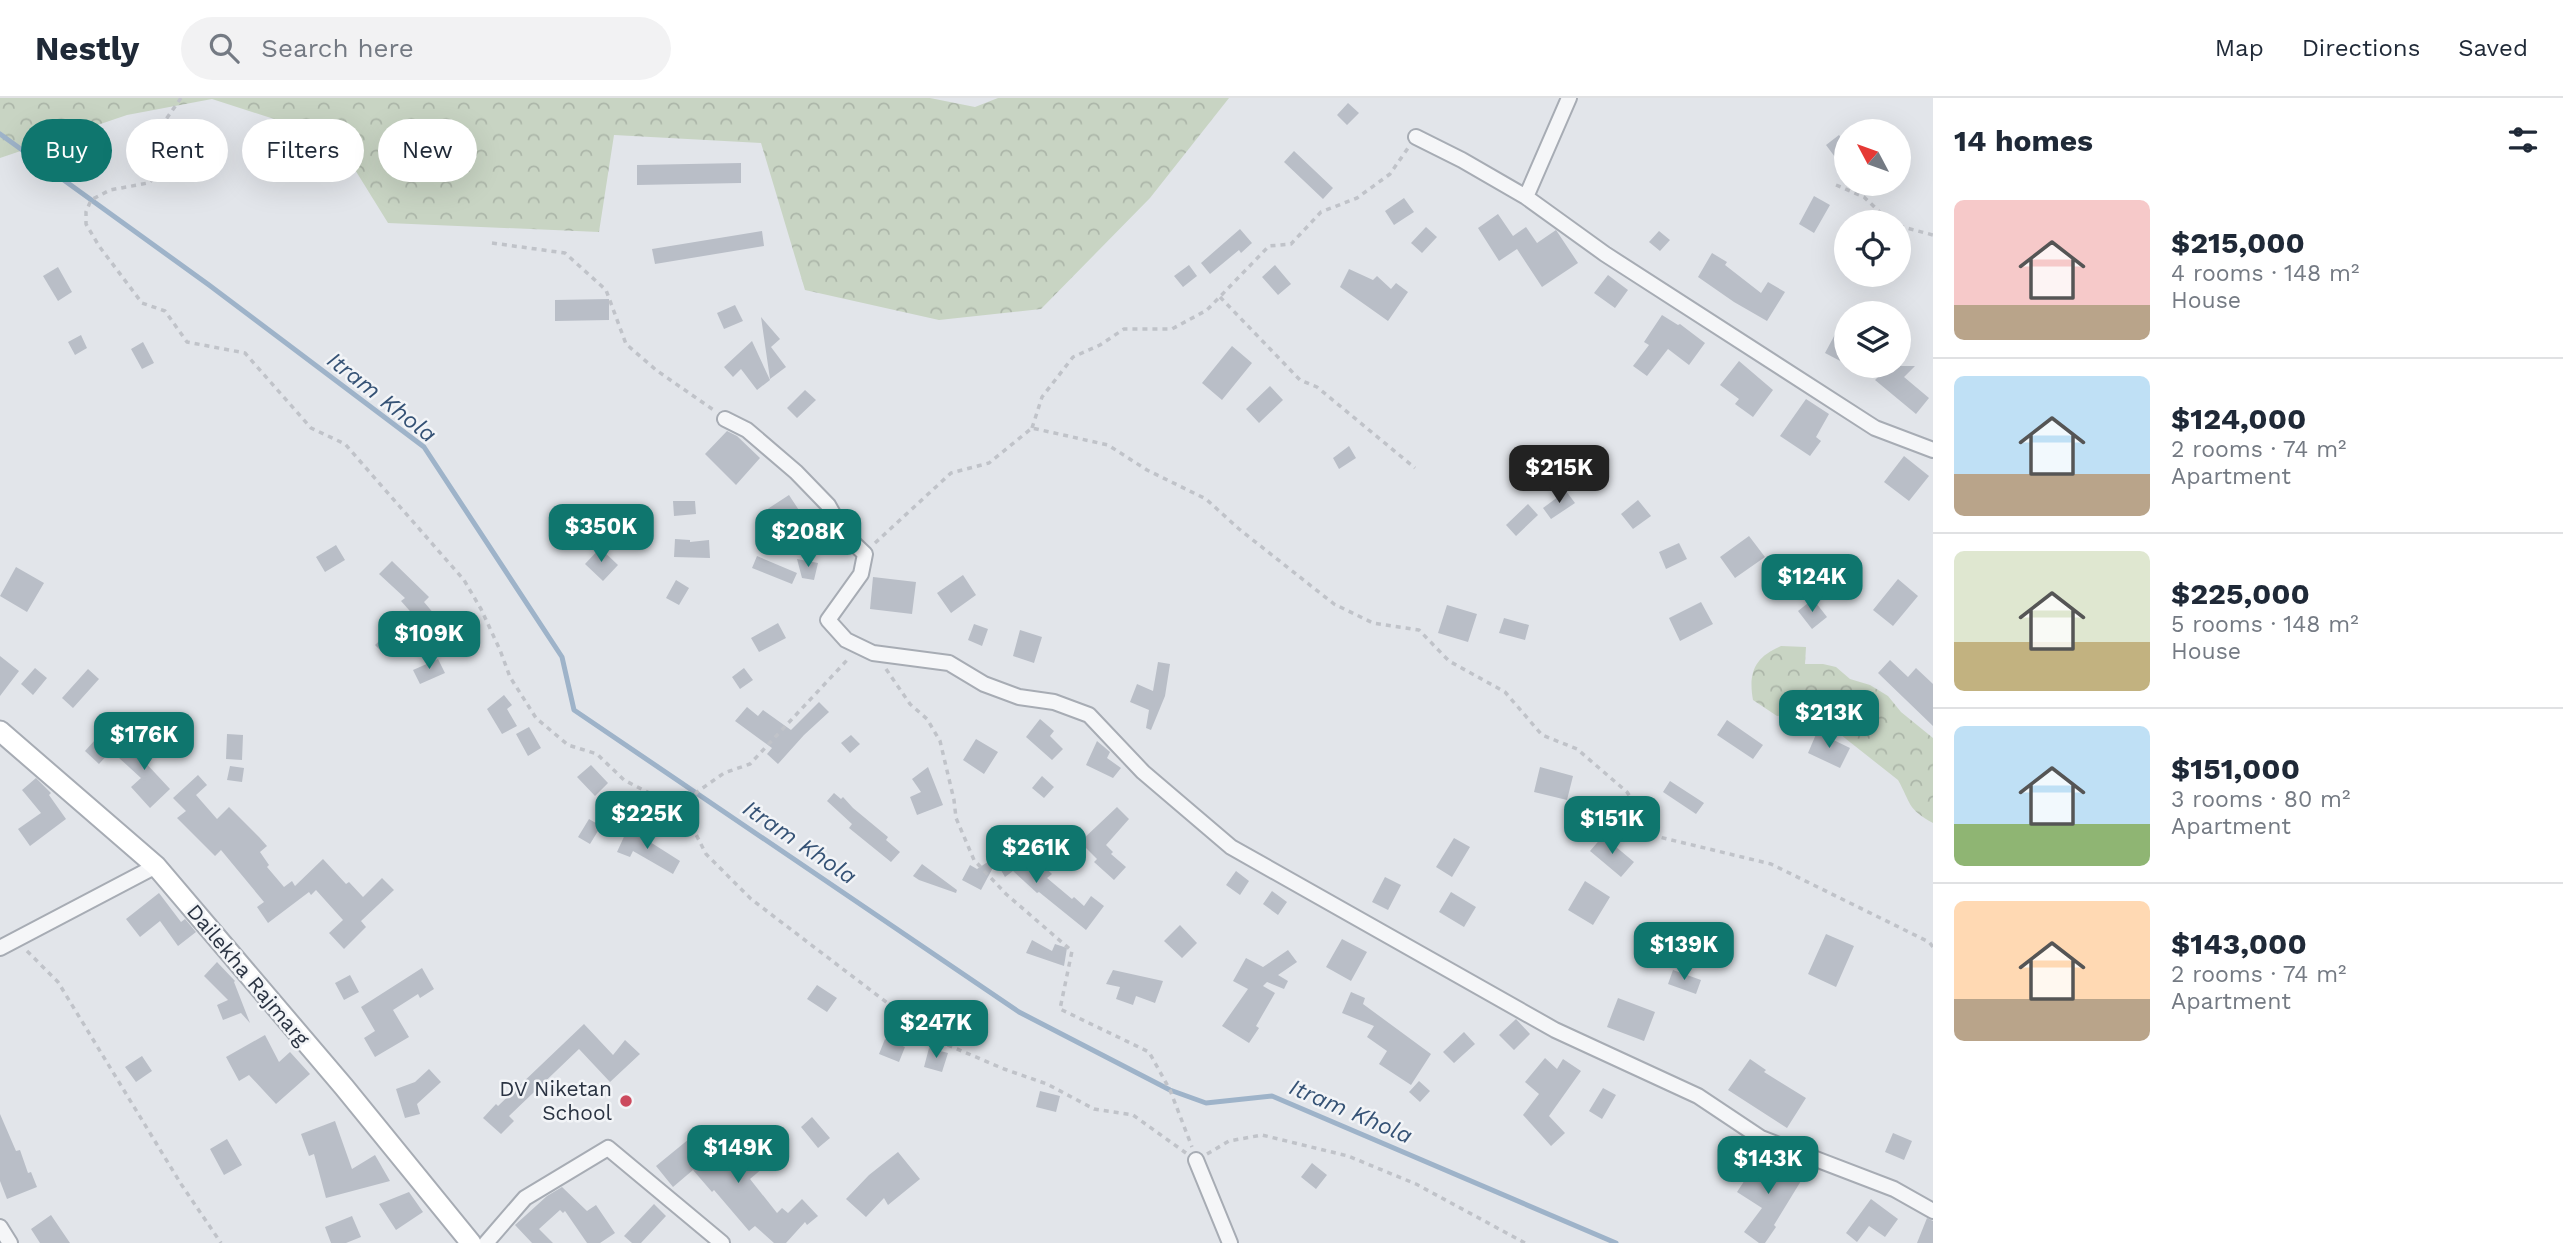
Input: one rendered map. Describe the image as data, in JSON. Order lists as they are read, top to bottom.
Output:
{
  "streets": {
    "main road": ["Dailekha Rajmarg"]
  },
  "water": ["Itram Khola"],
  "places": ["DV Niketan School"],
  "north": "top left",
  "page": {
    "header": "Nestly",
    "search": "Search here",
    "nav": ["Map", "Directions", "Saved"],
    "heading": "14 homes",
    "chip": [
      "Buy",
      "Rent",
      "Filters",
      "New"
    ],
    "list": [
      {
        "name": "$215,000",
        "note": "4 rooms · 148 m² · House"
      },
      {
        "name": "$124,000",
        "note": "2 rooms · 74 m² · Apartment"
      },
      {
        "name": "$225,000",
        "note": "5 rooms · 148 m² · House"
      },
      {
        "name": "$151,000",
        "note": "3 rooms · 80 m² · Apartment"
      },
      {
        "name": "$143,000",
        "note": "2 rooms · 74 m² · Apartment"
      }
    ],
    "price": [
      "$215K",
      "$350K",
      "$208K",
      "$124K",
      "$109K",
      "$213K",
      "$176K",
      "$225K",
      "$151K",
      "$261K",
      "$139K",
      "$247K",
      "$149K",
      "$143K"
    ]
  }
}
